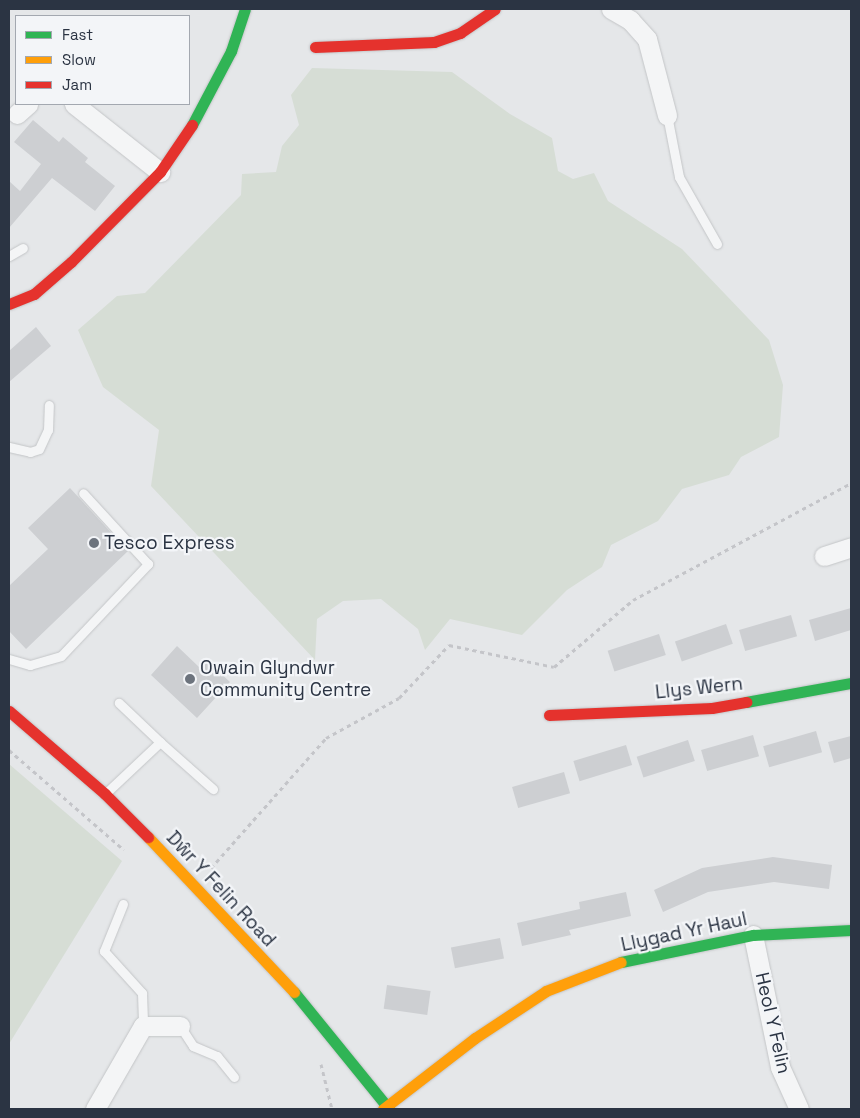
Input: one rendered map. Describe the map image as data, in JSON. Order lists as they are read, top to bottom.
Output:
{
  "streets": {
    "street": [
      "Llys Wern",
      "Dŵr Y Felin Road",
      "Llygad Yr Haul",
      "Heol Y Felin"
    ]
  },
  "crossings": [
    ["Dŵr Y Felin Road", "Llygad Yr Haul"],
    ["Llygad Yr Haul", "Heol Y Felin"]
  ],
  "places": ["Tesco Express", "Owain Glyndwr Community Centre"],
  "legend": ["Fast", "Slow", "Jam"]
}
